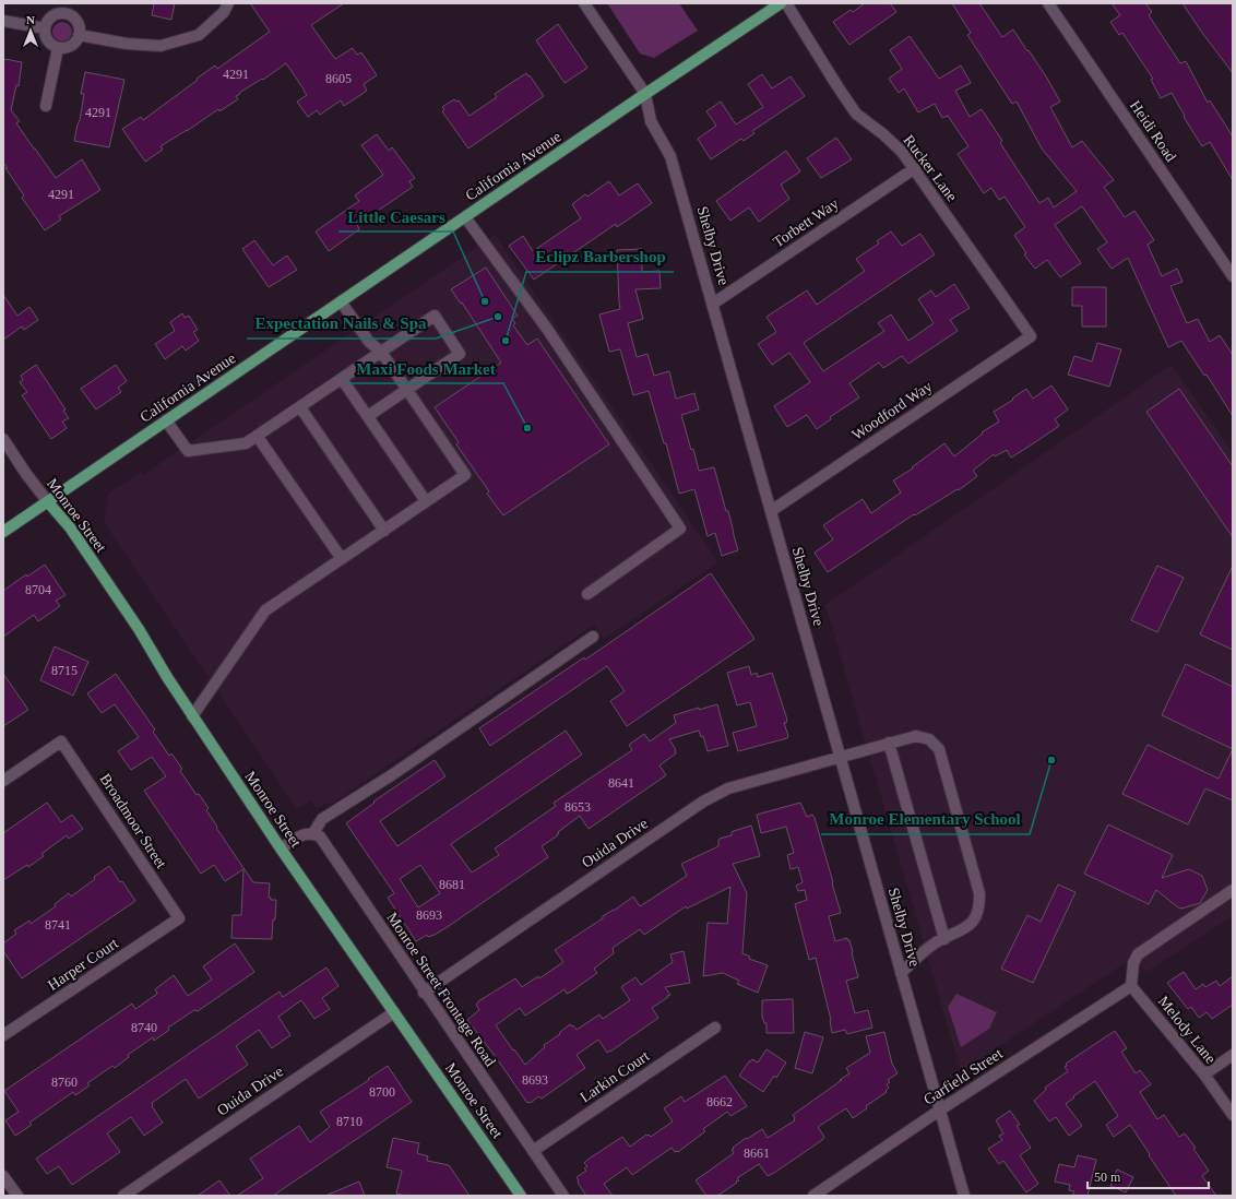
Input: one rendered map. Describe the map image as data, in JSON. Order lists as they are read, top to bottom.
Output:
{
  "streets": {
    "main road": ["California Avenue", "Monroe Street"],
    "street": [
      "Heidi Road",
      "Rucker Lane",
      "Torbett Way",
      "Shelby Drive",
      "Woodford Way",
      "Broadmoor Street",
      "Ouida Drive",
      "Harper Court",
      "Monroe Street Frontage Road",
      "Melody Lane",
      "Larkin Court",
      "Garfield Street"
    ]
  },
  "crossings": [
    ["California Avenue", "Shelby Drive"],
    ["California Avenue", "Monroe Street"],
    ["Rucker Lane", "Torbett Way"],
    ["Rucker Lane", "Woodford Way"],
    ["Torbett Way", "Shelby Drive"],
    ["Shelby Drive", "Woodford Way"],
    ["Shelby Drive", "Ouida Drive"],
    ["Shelby Drive", "Garfield Street"],
    ["Monroe Street", "Ouida Drive"],
    ["Broadmoor Street", "Harper Court"],
    ["Ouida Drive", "Monroe Street Frontage Road"],
    ["Monroe Street Frontage Road", "Larkin Court"],
    ["Melody Lane", "Garfield Street"]
  ],
  "places": [
    "Little Caesars",
    "Expectation Nails & Spa",
    "Eclipz Barbershop",
    "Maxi Foods Market",
    "Monroe Elementary School"
  ],
  "house_numbers": [
    "4291",
    "8605",
    "4291",
    "4291",
    "8704",
    "8715",
    "8641",
    "8653",
    "8681",
    "8693",
    "8741",
    "8740",
    "8693",
    "8760",
    "8700",
    "8662",
    "8710",
    "8661"
  ],
  "scale_bar": "50 m",
  "north": "top"
}
